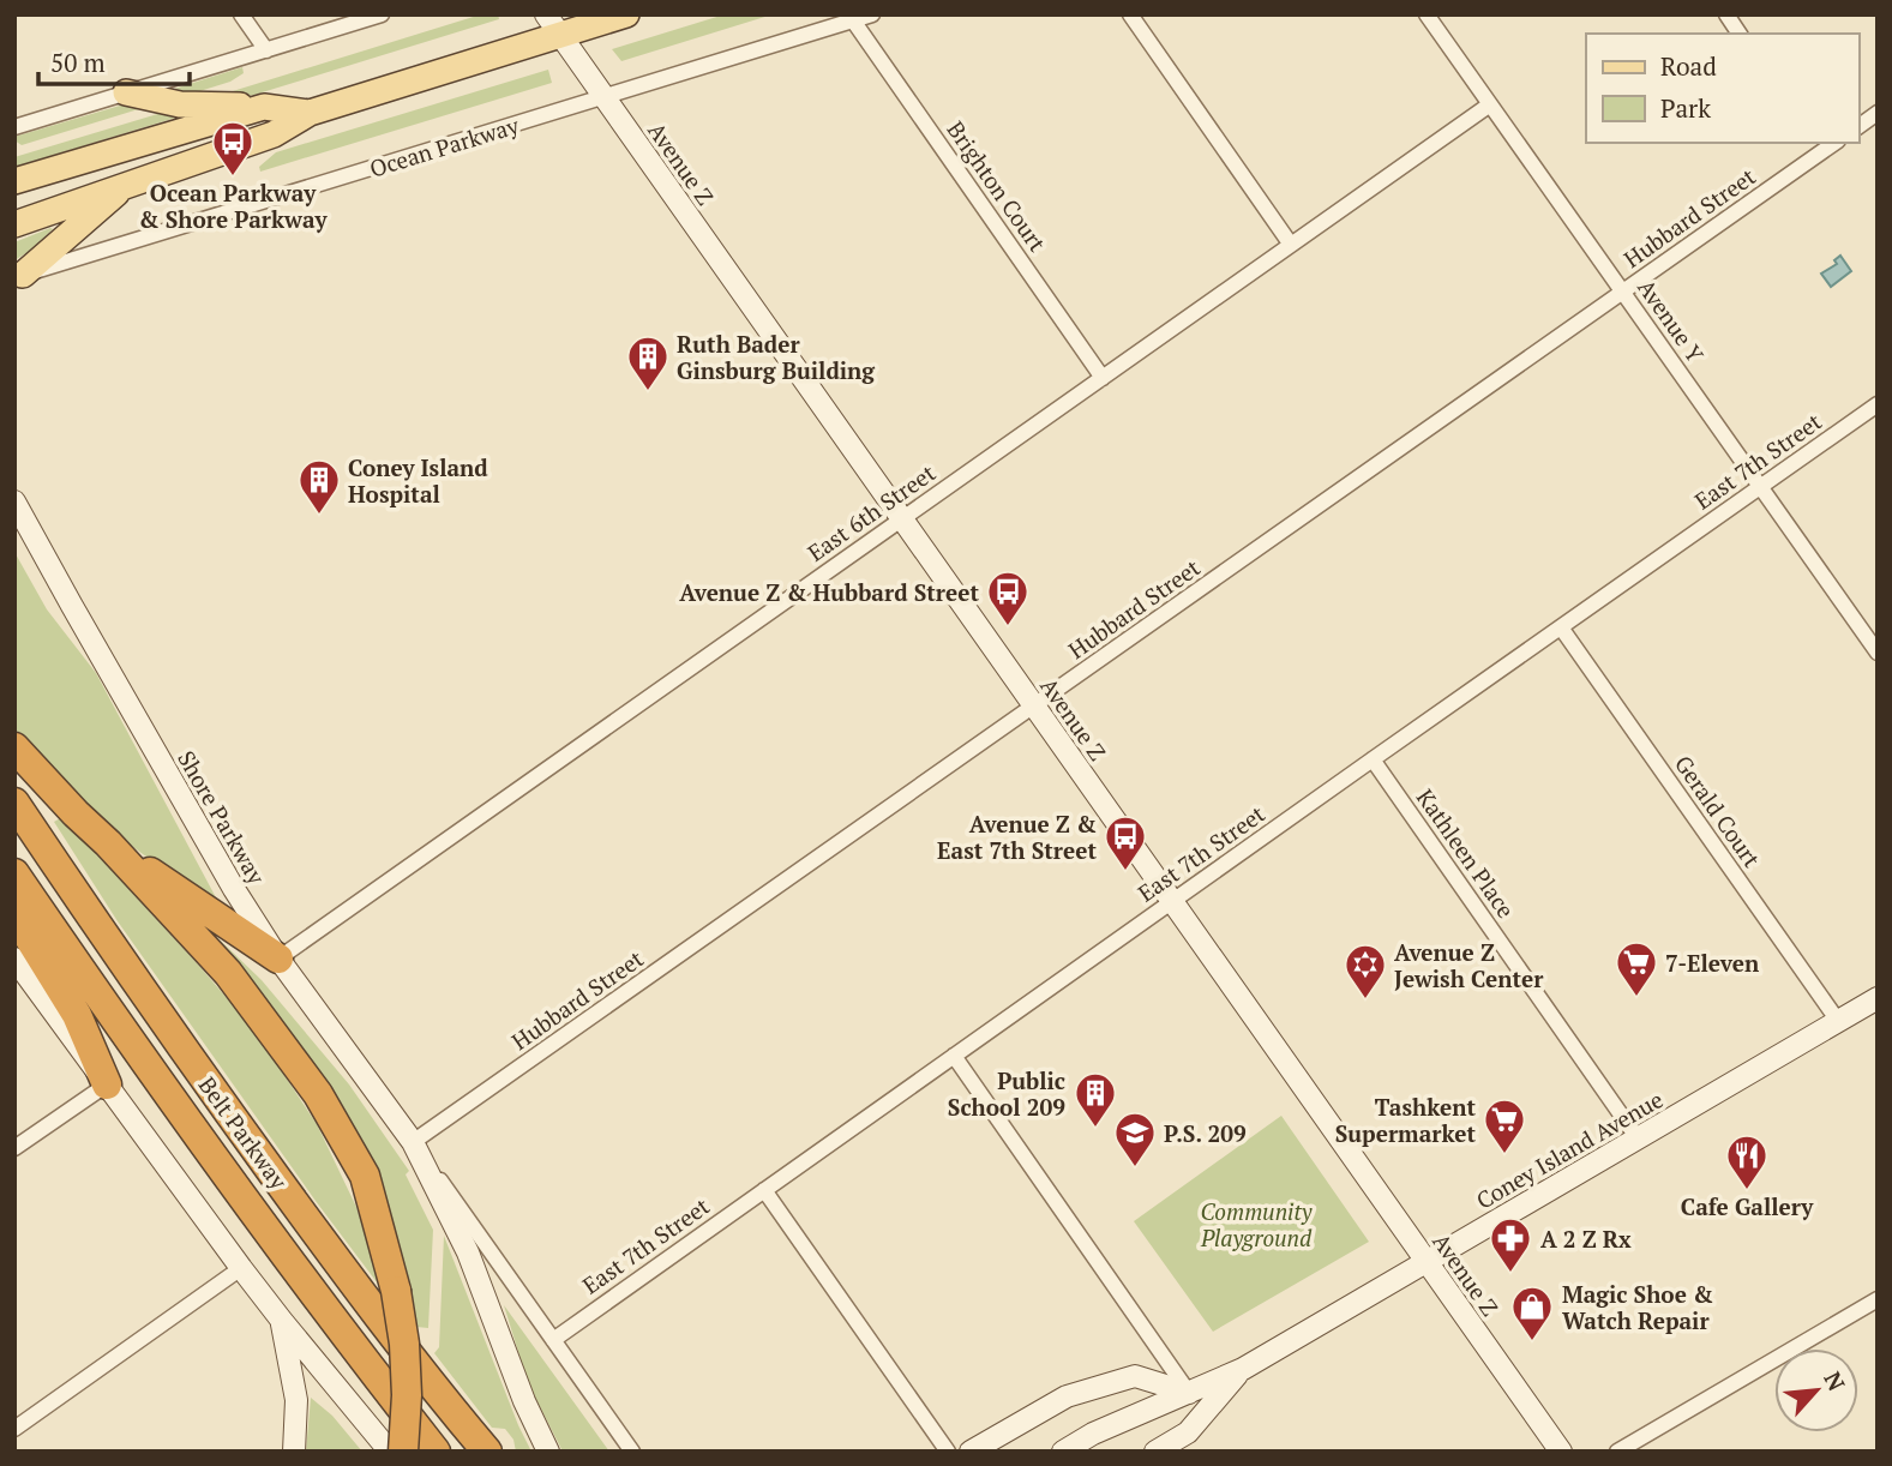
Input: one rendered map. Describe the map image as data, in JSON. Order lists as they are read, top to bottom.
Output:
{
  "streets": {
    "highway": ["Belt Parkway"],
    "main road": ["Avenue Z", "Shore Parkway", "Coney Island Avenue"],
    "street": [
      "Ocean Parkway",
      "Brighton Court",
      "Hubbard Street",
      "Avenue Y",
      "East 7th Street",
      "East 6th Street",
      "Gerald Court",
      "Kathleen Place"
    ]
  },
  "crossings": [
    ["Ocean Parkway", "Avenue Z"],
    ["Ocean Parkway", "Brighton Court"],
    ["Avenue Z", "Hubbard Street"],
    ["Avenue Z", "East 7th Street"],
    ["Avenue Z", "East 6th Street"],
    ["Avenue Z", "Coney Island Avenue"],
    ["Brighton Court", "East 6th Street"],
    ["Hubbard Street", "Avenue Y"],
    ["Hubbard Street", "Shore Parkway"],
    ["Avenue Y", "East 7th Street"],
    ["Avenue Y", "East 6th Street"],
    ["East 7th Street", "Gerald Court"],
    ["East 7th Street", "Shore Parkway"],
    ["East 7th Street", "Kathleen Place"],
    ["East 6th Street", "Shore Parkway"],
    ["Gerald Court", "Coney Island Avenue"],
    ["Kathleen Place", "Coney Island Avenue"]
  ],
  "parks": ["Community Playground"],
  "places": {
    "bus stop": ["Ocean Parkway & Shore Parkway", "Avenue Z & Hubbard Street", "Avenue Z & East 7th Street"],
    "building": ["Ruth Bader Ginsburg Building", "Coney Island Hospital", "Public School 209"],
    "supermarket": ["7-Eleven", "Tashkent Supermarket"],
    "synagogue": ["Avenue Z Jewish Center"],
    "school or university": ["P.S. 209"],
    "restaurant": ["Cafe Gallery"],
    "pharmacy": ["A 2 Z Rx"],
    "shop": ["Magic Shoe & Watch Repair"]
  },
  "legend": ["Road", "Park"],
  "scale_bar": "50 m",
  "north": "top right"
}
